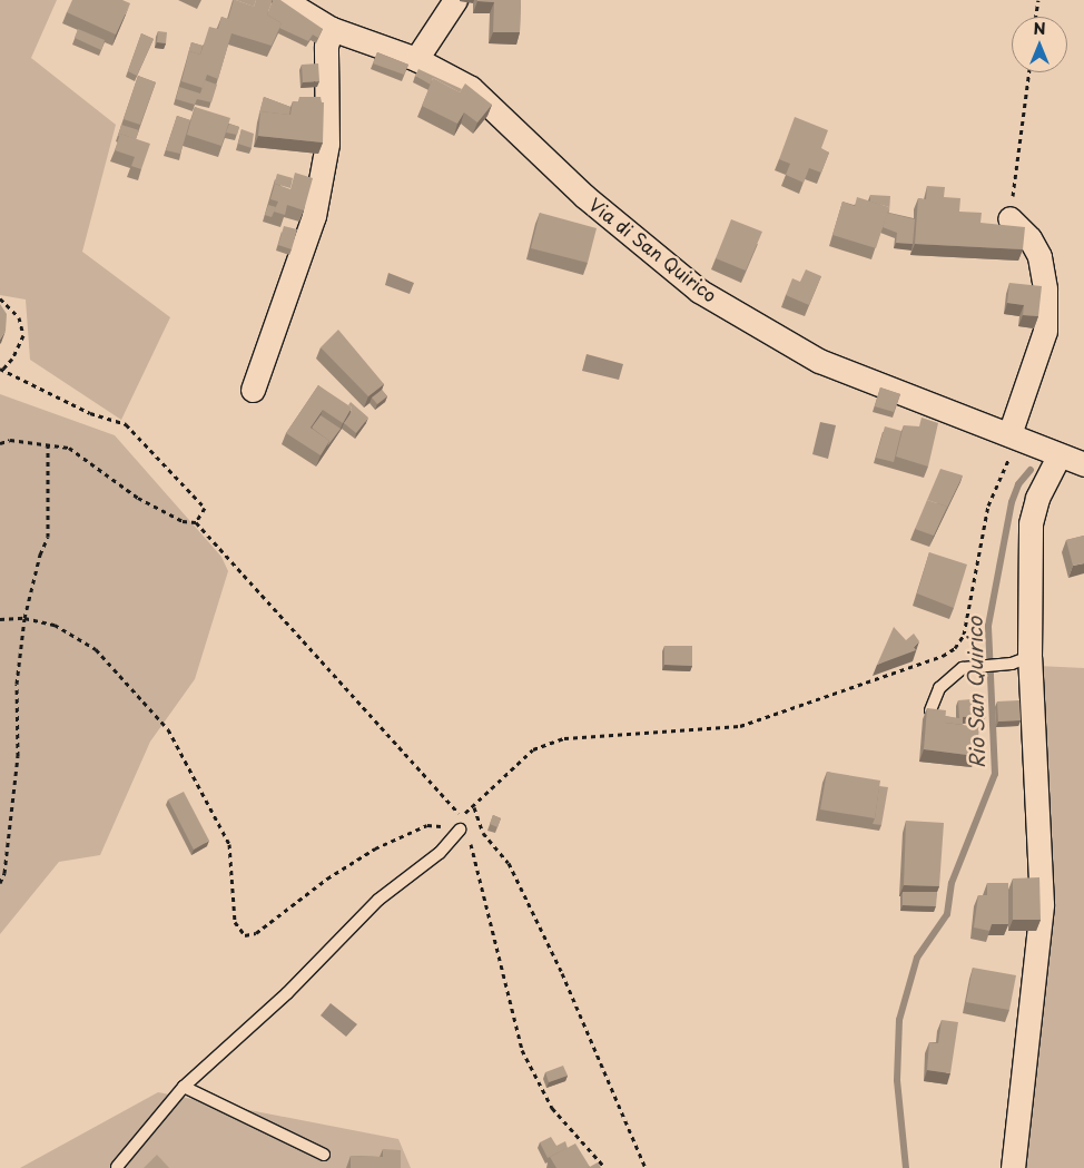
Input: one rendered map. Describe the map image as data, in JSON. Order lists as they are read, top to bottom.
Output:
{
  "streets": {
    "street": ["Via di San Quirico"]
  },
  "water": ["Rio San Quirico"],
  "north": "top"
}
